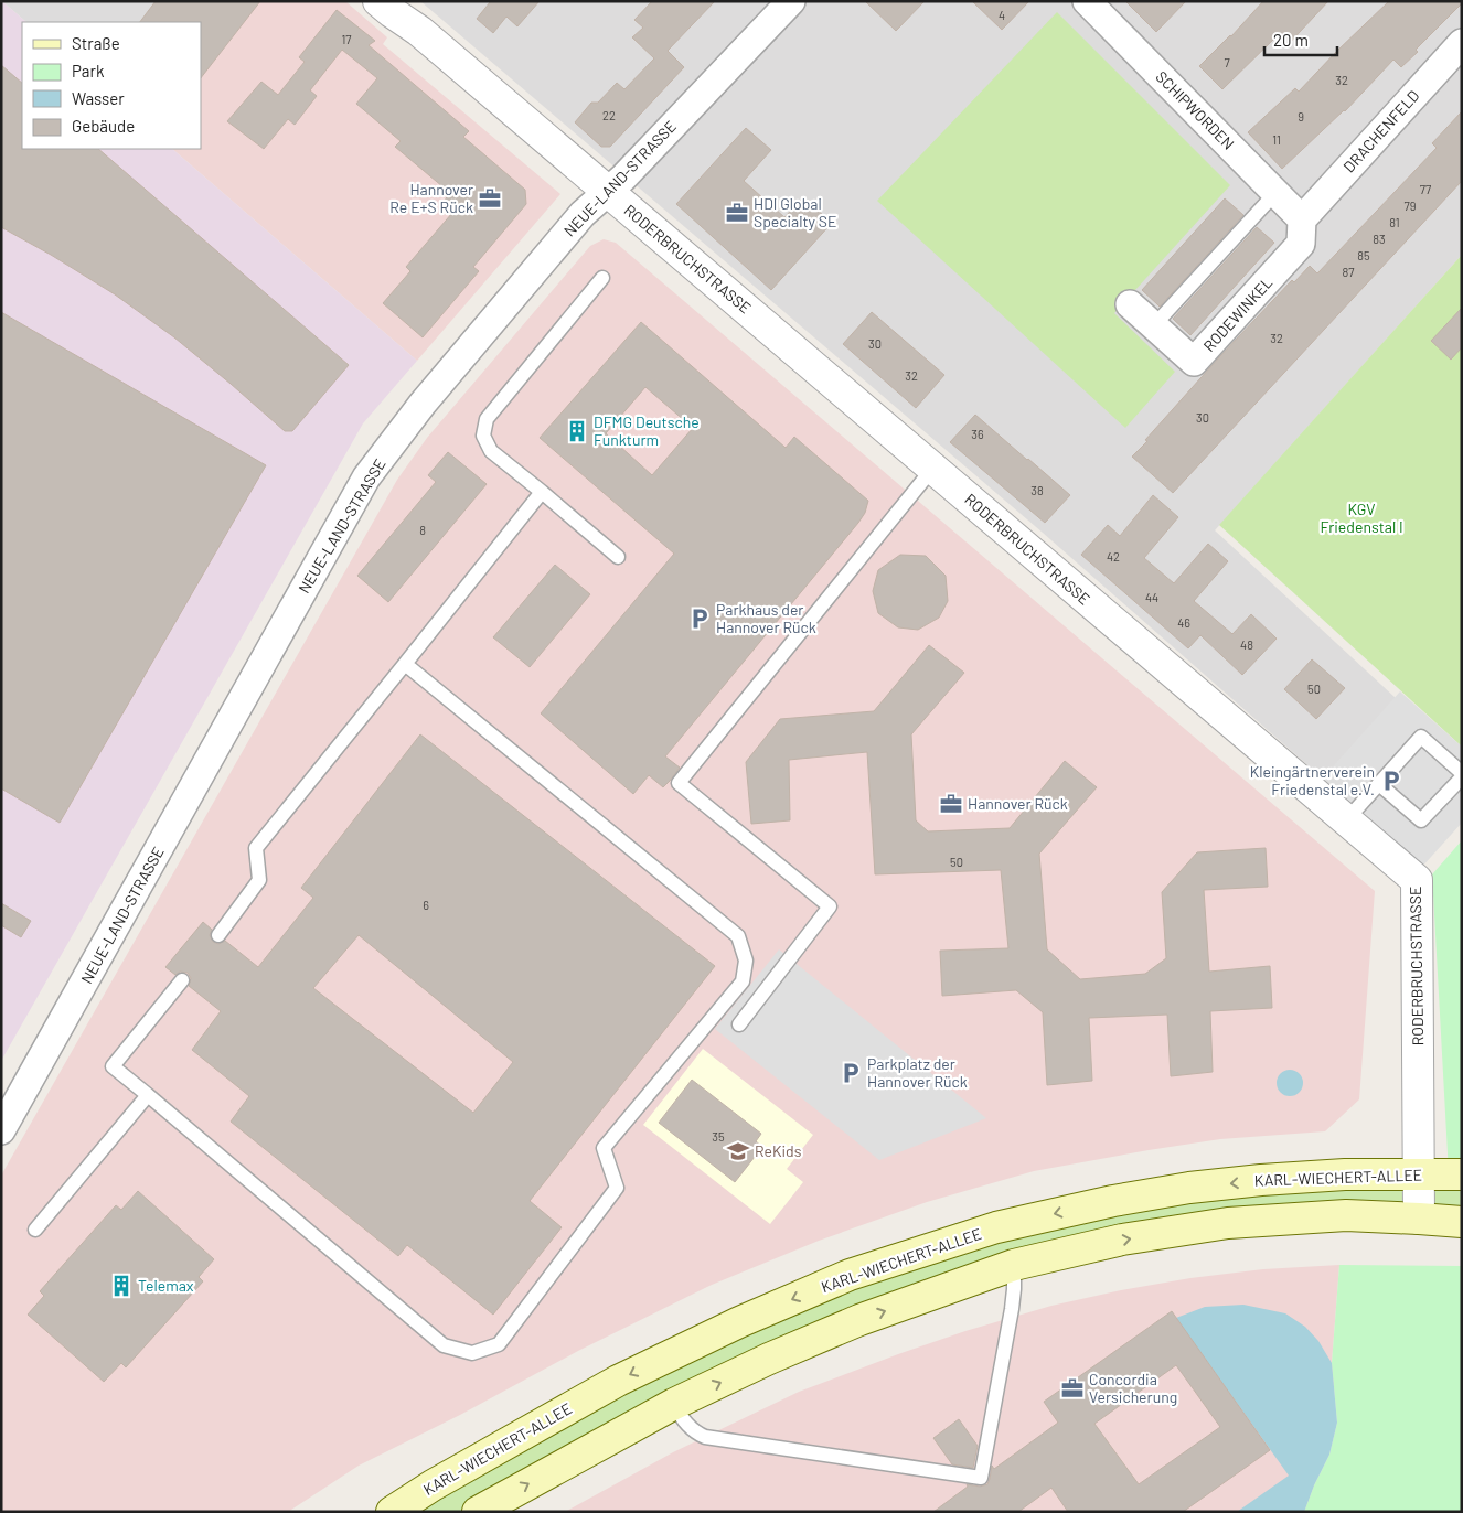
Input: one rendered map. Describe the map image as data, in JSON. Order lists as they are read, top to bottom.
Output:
{
  "streets": {
    "main road": ["KARL-WIECHERT-ALLEE"],
    "street": [
      "SCHIPWORDEN",
      "DRACHENFELD",
      "NEUE-LAND-STRASSE",
      "RODERBRUCHSTRASSE",
      "RODEWINKEL"
    ]
  },
  "crossings": [
    ["SCHIPWORDEN", "DRACHENFELD"],
    ["SCHIPWORDEN", "RODEWINKEL"],
    ["DRACHENFELD", "RODEWINKEL"],
    ["NEUE-LAND-STRASSE", "RODERBRUCHSTRASSE"],
    ["RODERBRUCHSTRASSE", "KARL-WIECHERT-ALLEE"]
  ],
  "parks": ["KGV Friedenstal I"],
  "places": {
    "office": [
      "Hannover Re E+S Rück",
      "HDI Global Specialty SE",
      "Hannover Rück",
      "Concordia Versicherung"
    ],
    "building": ["DFMG Deutsche Funkturm", "Telemax"],
    "parking": ["Parkhaus der Hannover Rück", "Kleingärtnerverein Friedenstal e.V.", "Parkplatz der Hannover Rück"],
    "school or university": ["ReKids"]
  },
  "house_numbers": [
    "4",
    "17",
    "7",
    "32",
    "22",
    "9",
    "11",
    "77",
    "79",
    "81",
    "83",
    "85",
    "87",
    "32",
    "30",
    "32",
    "30",
    "36",
    "38",
    "8",
    "42",
    "44",
    "46",
    "48",
    "50",
    "50",
    "6",
    "35"
  ],
  "legend": [
    "Straße",
    "Park",
    "Wasser",
    "Gebäude"
  ],
  "scale_bar": "20 m"
}
